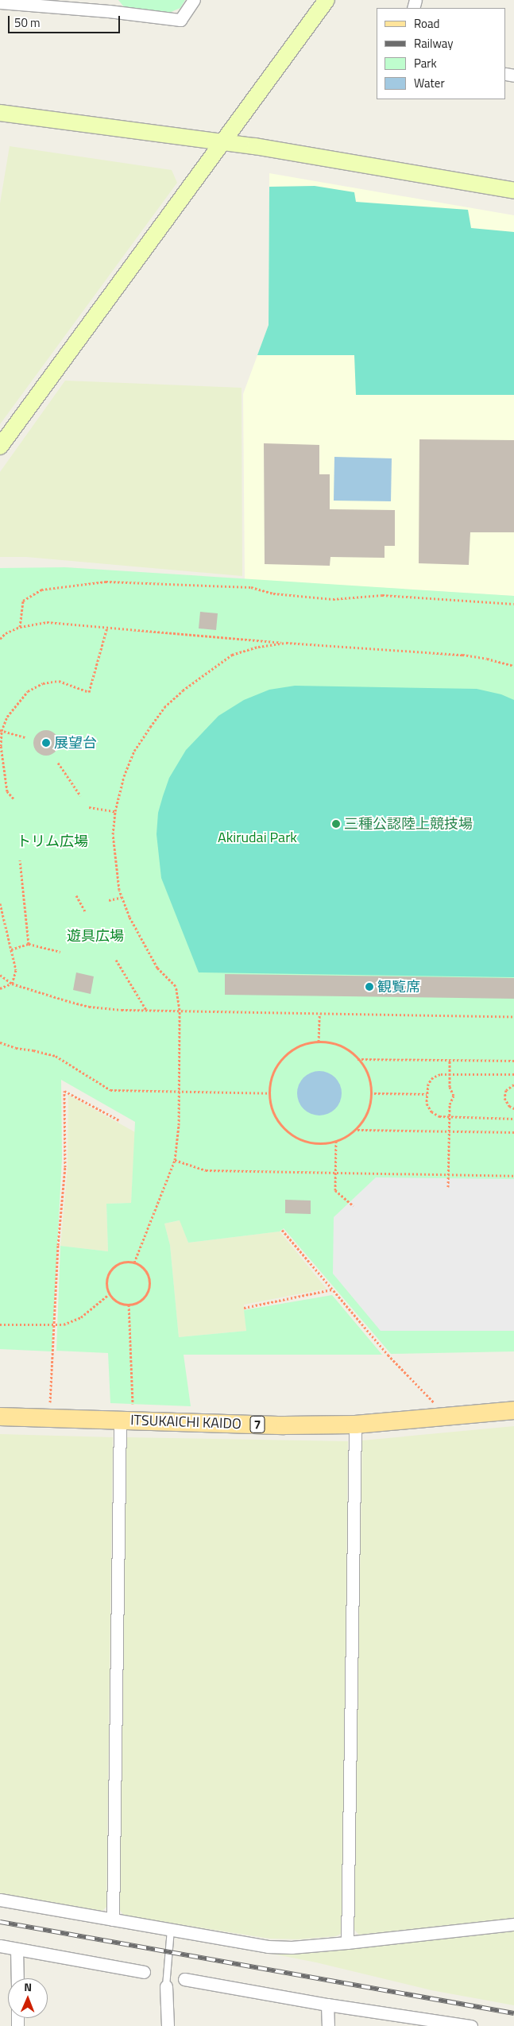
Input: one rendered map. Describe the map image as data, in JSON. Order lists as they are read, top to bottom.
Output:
{
  "streets": {
    "main road": ["ITSUKAICHI KAIDO", "7"]
  },
  "parks": ["Akirudai Park", "トリム広場", "遊具広場"],
  "places": ["展望台", "三種公認陸上競技場", "観覧席"],
  "legend": [
    "Road",
    "Railway",
    "Park",
    "Water"
  ],
  "scale_bar": "50 m",
  "north": "top"
}
